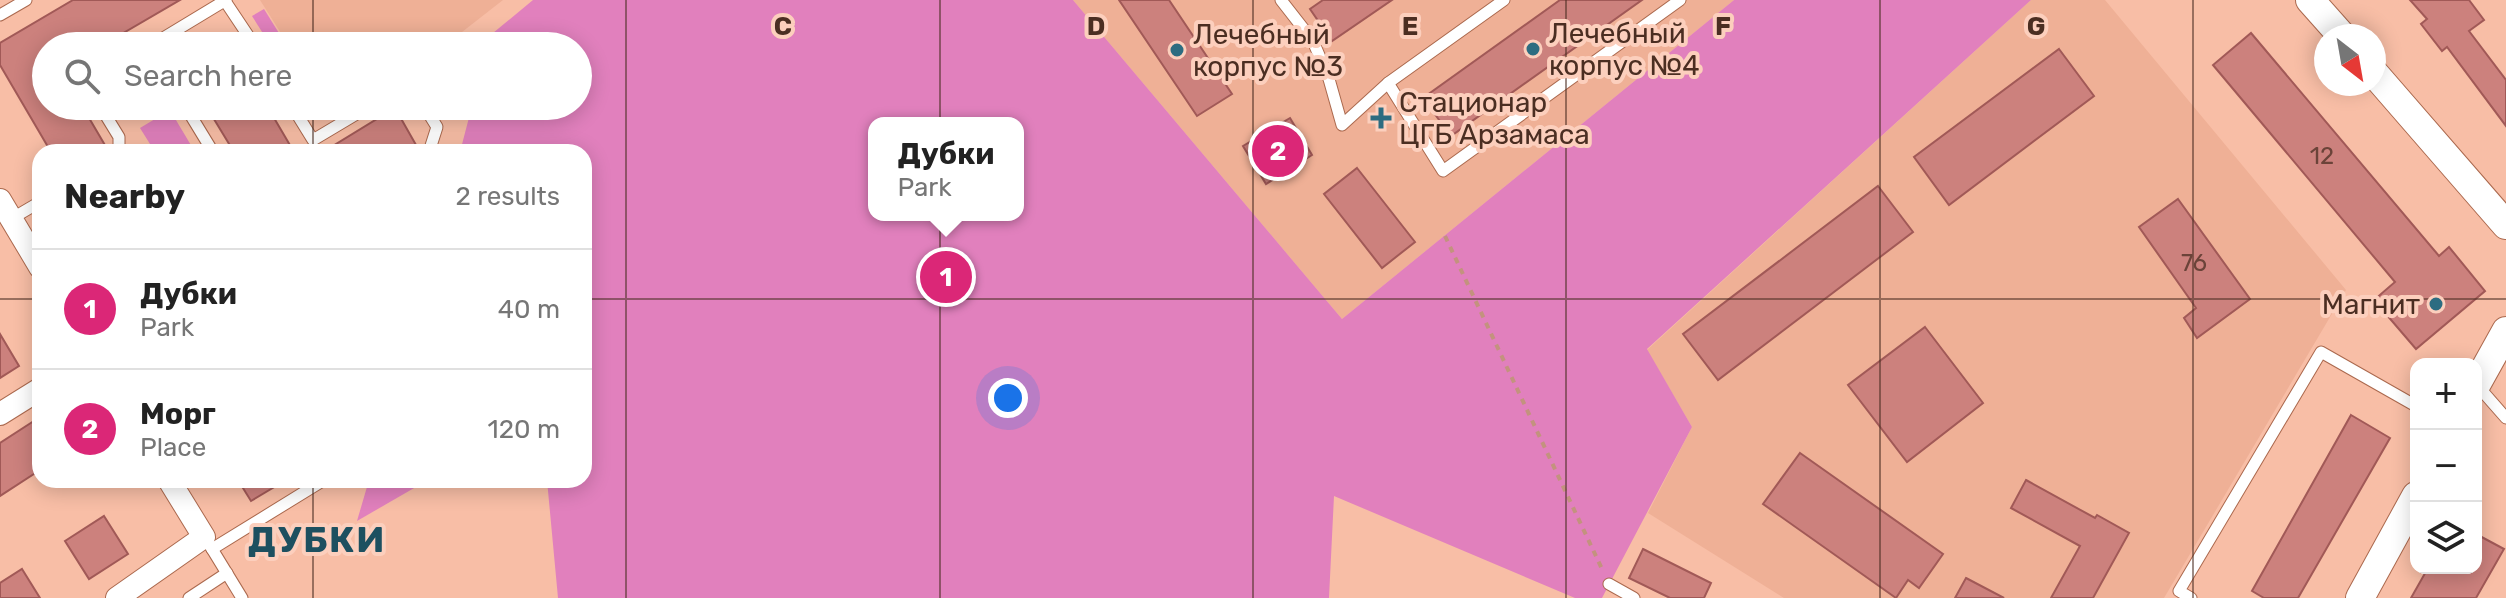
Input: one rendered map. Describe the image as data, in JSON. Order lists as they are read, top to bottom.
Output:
{
  "districts": ["ДУБКИ"],
  "places": {
    "other": ["Лечебный корпус №4", "Лечебный корпус №3", "Магнит"],
    "health": ["Стационар ЦГБ Арзамаса"]
  },
  "house_numbers": ["12", "76"],
  "north": "bottom right",
  "page": {
    "search": "Search here",
    "popup": ["Дубки", "Park"],
    "pins": ["2", "1"],
    "heading": ["Nearby", "2 results"],
    "list": [
      {
        "mark": "1",
        "name": "Дубки",
        "note": "Park",
        "value": "40 m"
      },
      {
        "mark": "2",
        "name": "Морг",
        "note": "Place",
        "value": "120 m"
      }
    ],
    "map_buttons": ["+", "−"]
  },
  "grid": {
    "columns": [
      "C",
      "D",
      "E",
      "F",
      "G"
    ]
  }
}
